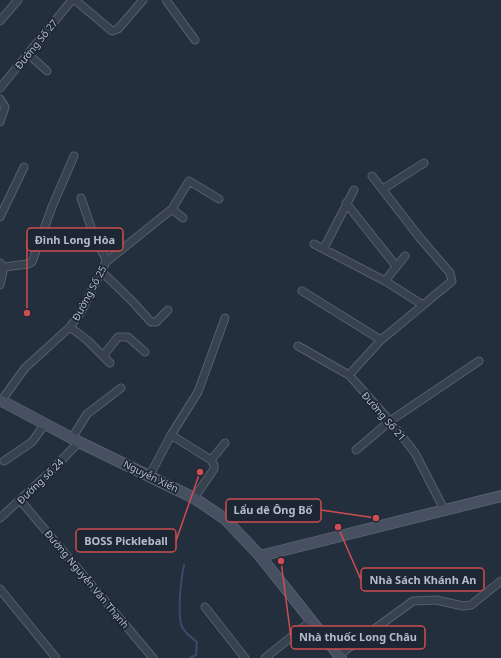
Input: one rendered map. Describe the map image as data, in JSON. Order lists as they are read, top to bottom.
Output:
{
  "streets": {
    "main road": ["Nguyễn Xiển"],
    "street": [
      "Đường Số 27",
      "Đường Số 25",
      "Đường Số 21",
      "Đường số 24",
      "Đường Nguyễn Văn Thạnh"
    ]
  },
  "crossings": [
    ["Đường Số 25", "Nguyễn Xiển"],
    ["Nguyễn Xiển", "Đường số 24"],
    ["Đường số 24", "Đường Nguyễn Văn Thạnh"]
  ],
  "places": [
    "Đình Long Hòa",
    "BOSS Pickleball",
    "Lẩu dê Ông Bố",
    "Nhà Sách Khánh An",
    "Nhà thuốc Long Châu"
  ]
}
